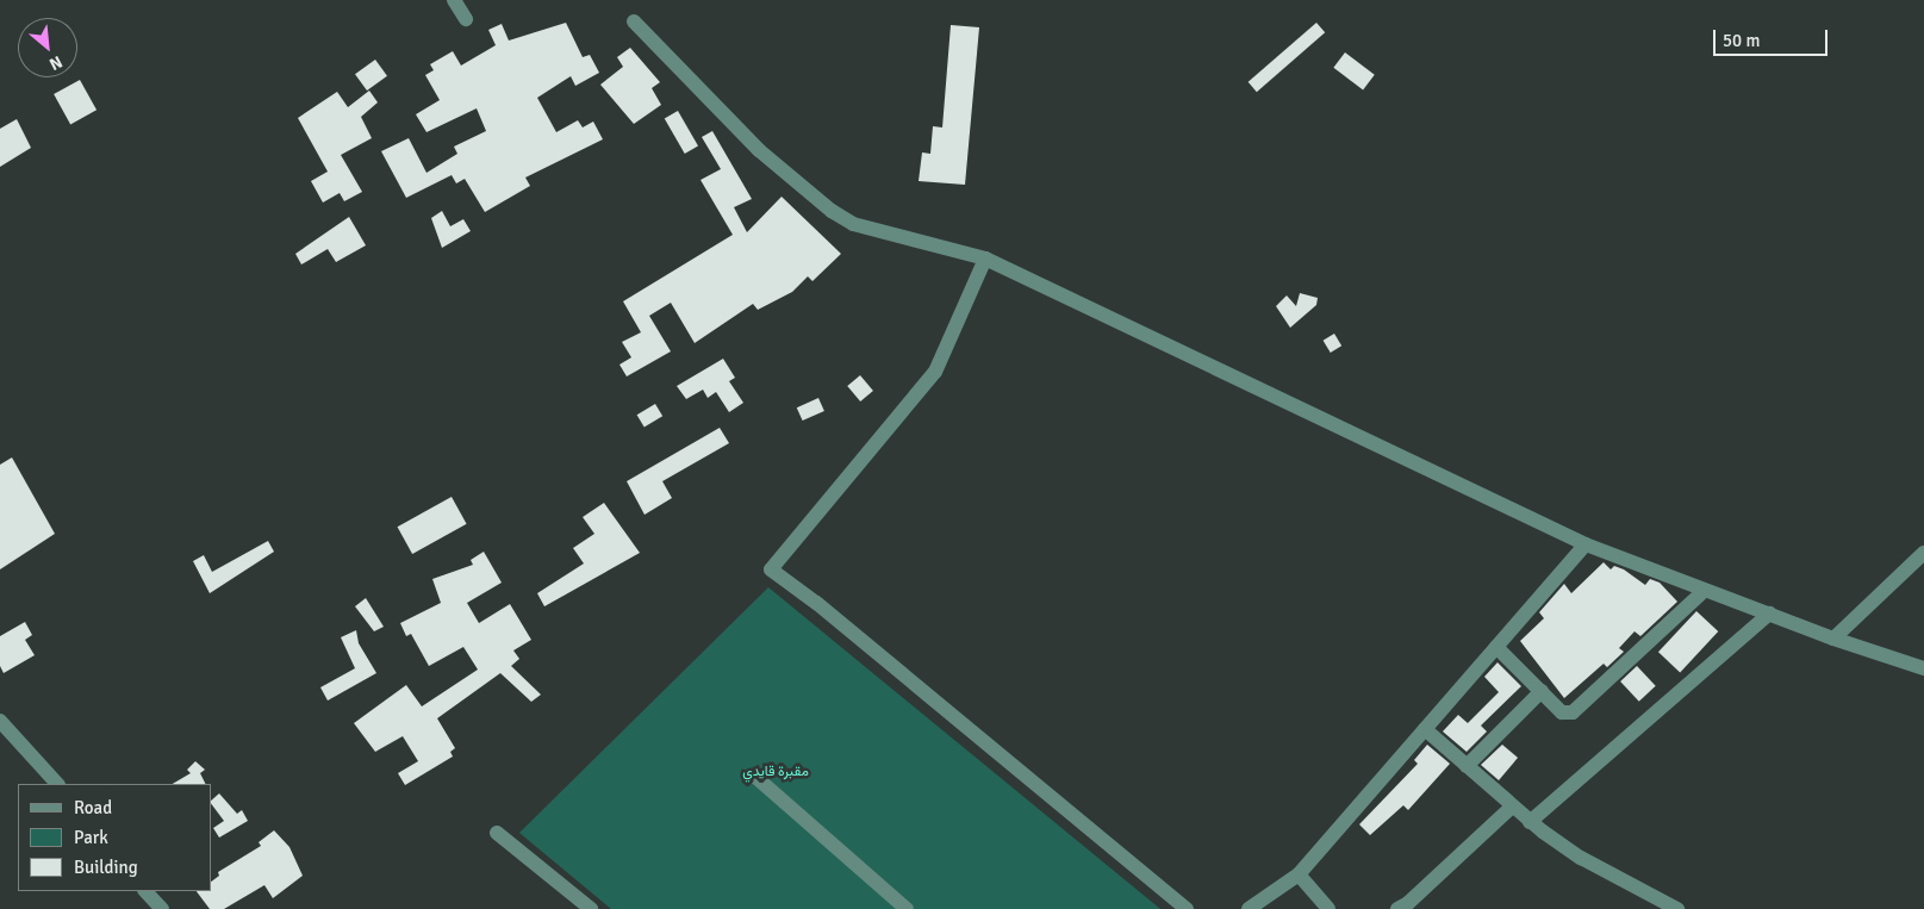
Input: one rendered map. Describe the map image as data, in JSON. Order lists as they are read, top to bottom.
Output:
{
  "parks": ["مقبرة قايدي"],
  "legend": ["Road", "Park", "Building"],
  "scale_bar": "50 m",
  "north": "bottom right"
}
